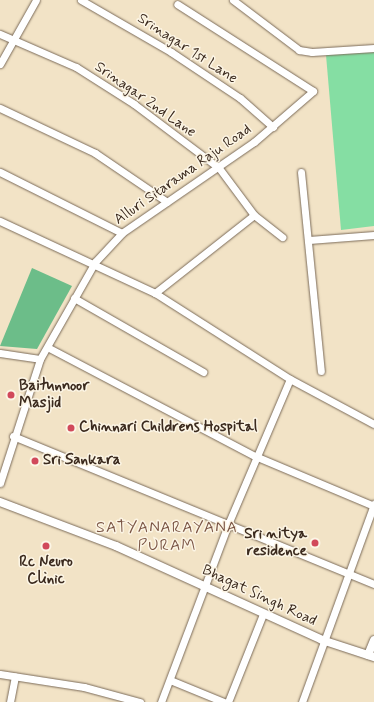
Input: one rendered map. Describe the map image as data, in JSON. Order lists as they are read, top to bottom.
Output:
{
  "streets": {
    "street": [
      "Srinagar 1st Lane",
      "Srinagar 2nd Lane",
      "Alluri Sitarama Raju Road",
      "Bhagat Singh Road"
    ]
  },
  "crossings": [
    ["Srinagar 1st Lane", "Alluri Sitarama Raju Road"],
    ["Srinagar 2nd Lane", "Alluri Sitarama Raju Road"]
  ],
  "districts": ["SATYANARAYANA PURAM"],
  "places": [
    "Baitunnoor Masjid",
    "Chinnari Childrens Hospital",
    "Sri Sankara",
    "Sri nitya residence",
    "Rc Neuro Clinic"
  ]
}
